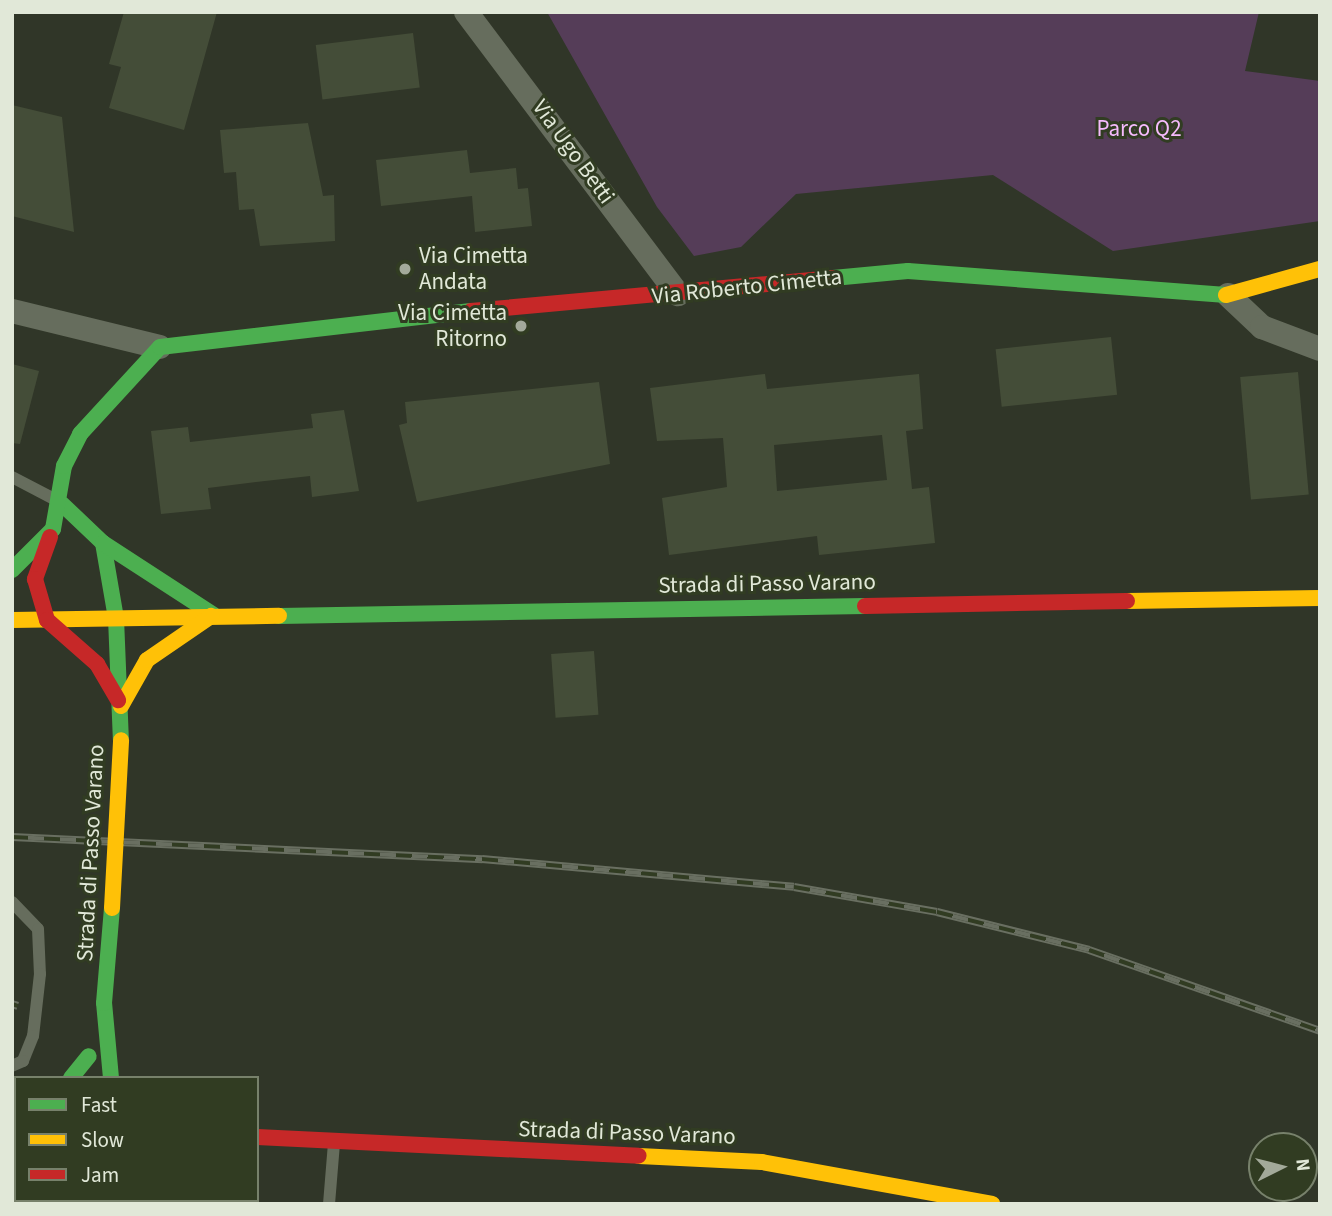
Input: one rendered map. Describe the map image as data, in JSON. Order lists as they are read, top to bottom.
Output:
{
  "streets": {
    "street": ["Via Ugo Betti", "Via Roberto Cimetta", "Strada di Passo Varano"]
  },
  "crossings": [
    ["Via Ugo Betti", "Via Roberto Cimetta"]
  ],
  "parks": ["Parco Q2"],
  "places": ["Via Cimetta Andata", "Via Cimetta Ritorno"],
  "legend": ["Fast", "Slow", "Jam"],
  "north": "right"
}
